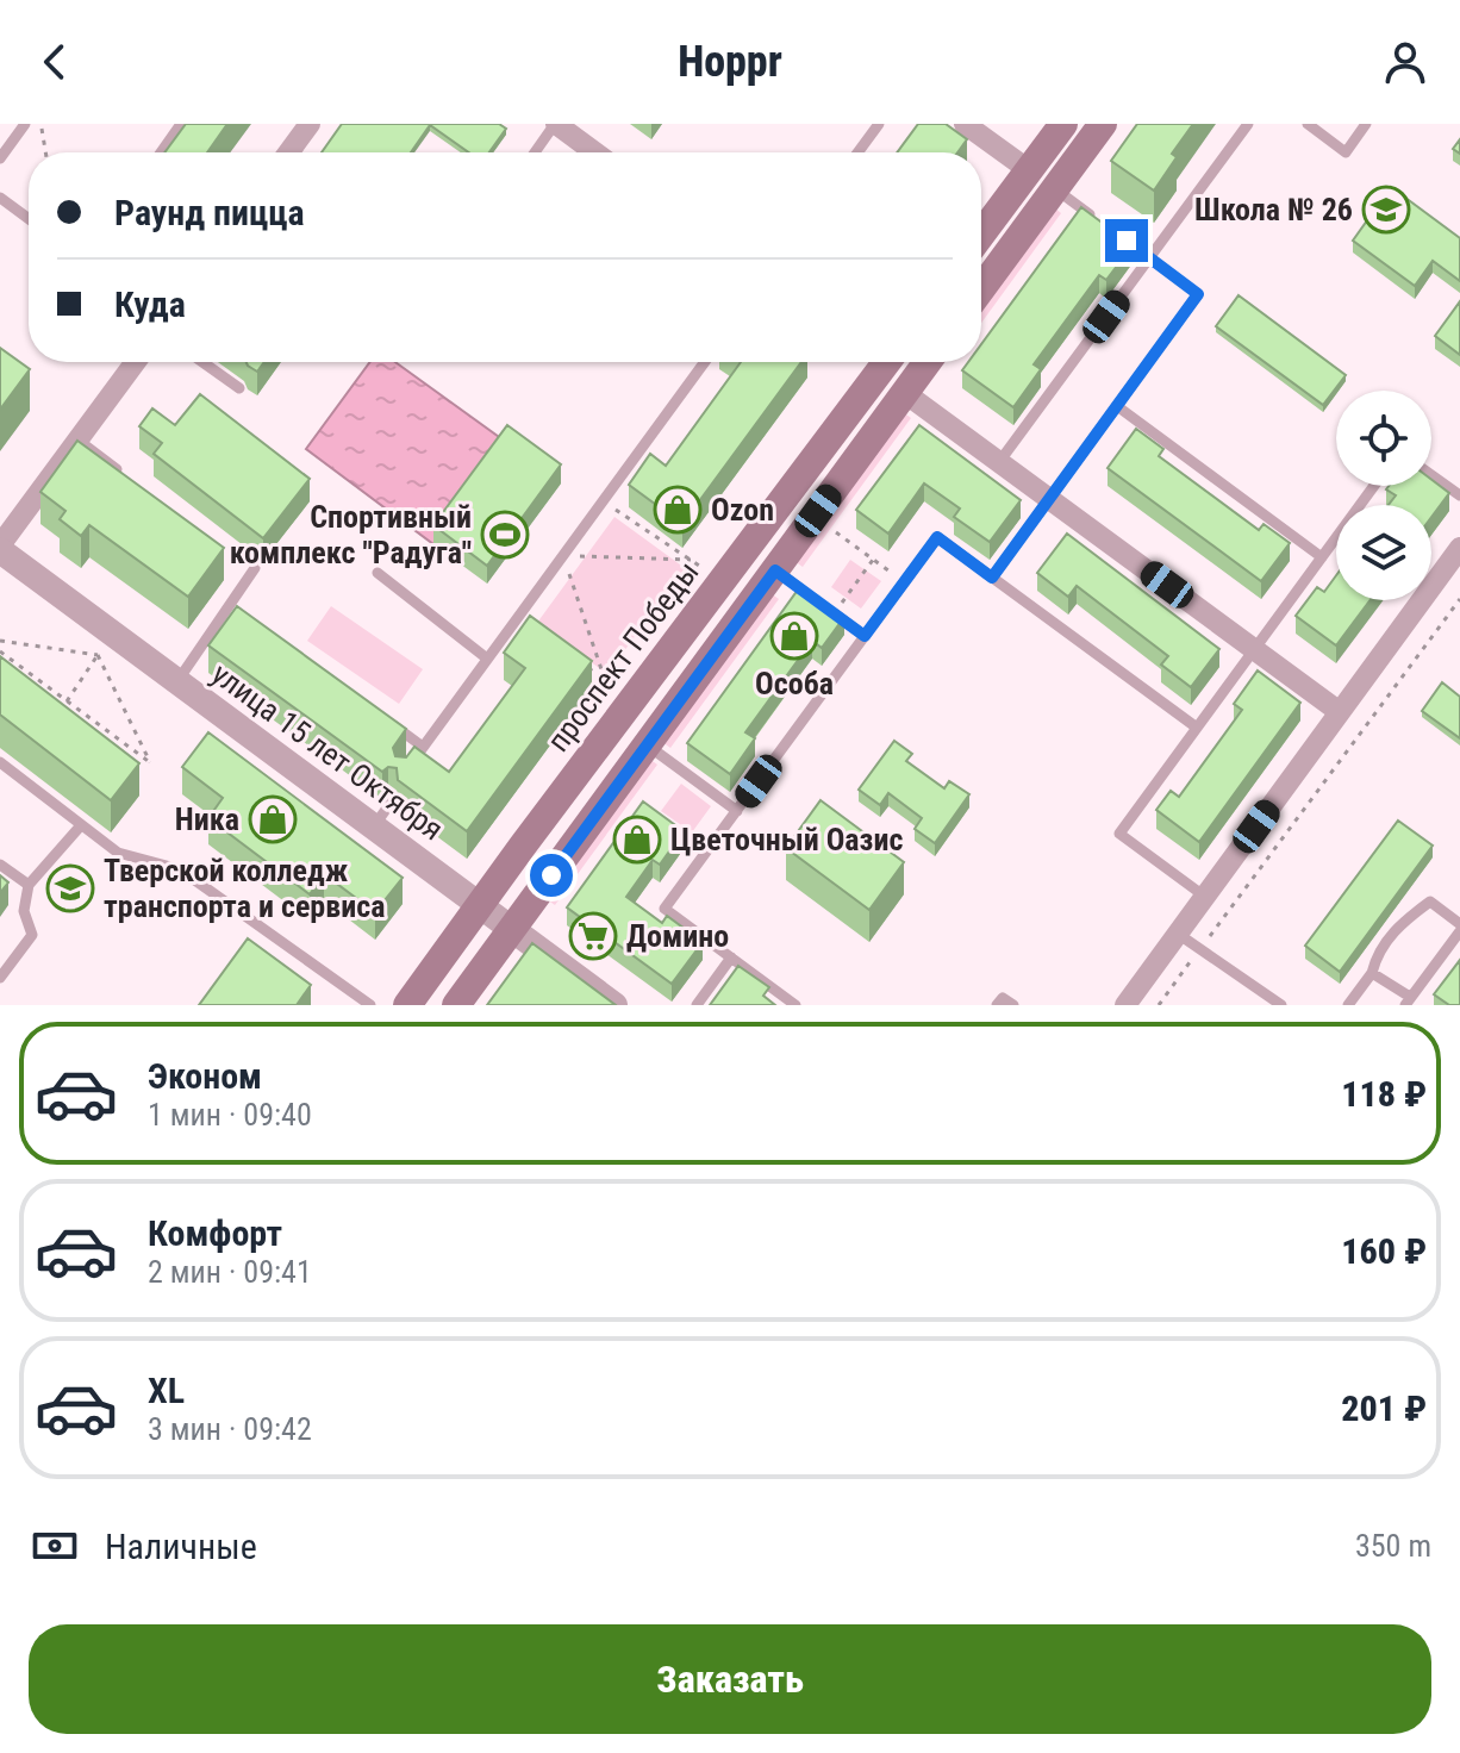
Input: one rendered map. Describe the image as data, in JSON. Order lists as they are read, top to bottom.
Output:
{
  "streets": {
    "main road": ["проспект Победы"],
    "street": ["улица 15 лет Октября"]
  },
  "crossings": [
    ["проспект Победы", "улица 15 лет Октября"]
  ],
  "places": {
    "school or university": ["Школа № 26", "Тверской колледж транспорта и сервиса"],
    "shop": [
      "Ozon",
      "Особа",
      "Ника",
      "Цветочный Оазис"
    ],
    "sports": ["Спортивный комплекс \"Радуга\""],
    "supermarket": ["Домино"]
  },
  "page": {
    "header": "Hoppr",
    "banner": ["Раунд пицца", "Куда"],
    "list": [
      {
        "name": "Эконом",
        "note": "1 мин · 09:40",
        "value": "118 ₽"
      },
      {
        "name": "Комфорт",
        "note": "2 мин · 09:41",
        "value": "160 ₽"
      },
      {
        "name": "XL",
        "note": "3 мин · 09:42",
        "value": "201 ₽"
      }
    ],
    "pay": ["Наличные", "350 m"],
    "buttons": "Заказать"
  }
}
